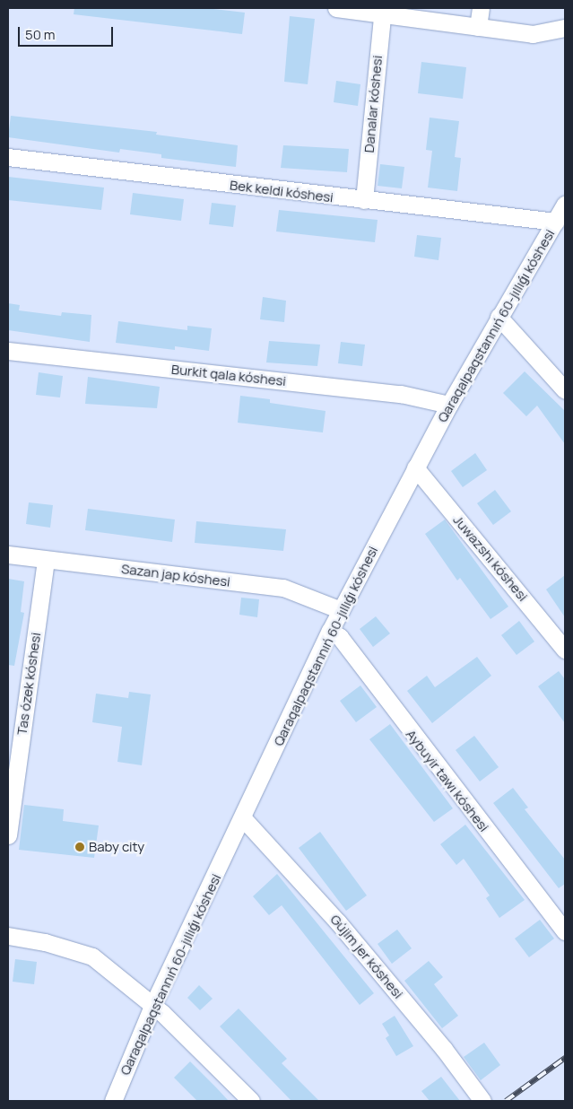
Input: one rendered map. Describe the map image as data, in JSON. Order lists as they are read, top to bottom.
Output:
{
  "streets": {
    "street": [
      "Danalar kóshesi",
      "Bek keldi kóshesi",
      "Qaraqalpaqstannıń 60-jıllıǵı kóshesi",
      "Burkit qala kóshesi",
      "Juwazshı kóshesi",
      "Sazan jap kóshesi",
      "Tas ózek kóshesi",
      "Aybuyir tawı kóshesi",
      "Gújim jer kóshesi"
    ]
  },
  "crossings": [
    ["Danalar kóshesi", "Bek keldi kóshesi"],
    ["Bek keldi kóshesi", "Qaraqalpaqstannıń 60-jıllıǵı kóshesi"],
    ["Qaraqalpaqstannıń 60-jıllıǵı kóshesi", "Burkit qala kóshesi"],
    ["Qaraqalpaqstannıń 60-jıllıǵı kóshesi", "Juwazshı kóshesi"],
    ["Qaraqalpaqstannıń 60-jıllıǵı kóshesi", "Sazan jap kóshesi"],
    ["Qaraqalpaqstannıń 60-jıllıǵı kóshesi", "Aybuyir tawı kóshesi"],
    ["Qaraqalpaqstannıń 60-jıllıǵı kóshesi", "Gújim jer kóshesi"],
    ["Sazan jap kóshesi", "Tas ózek kóshesi"]
  ],
  "places": ["Baby city"],
  "scale_bar": "50 m"
}
